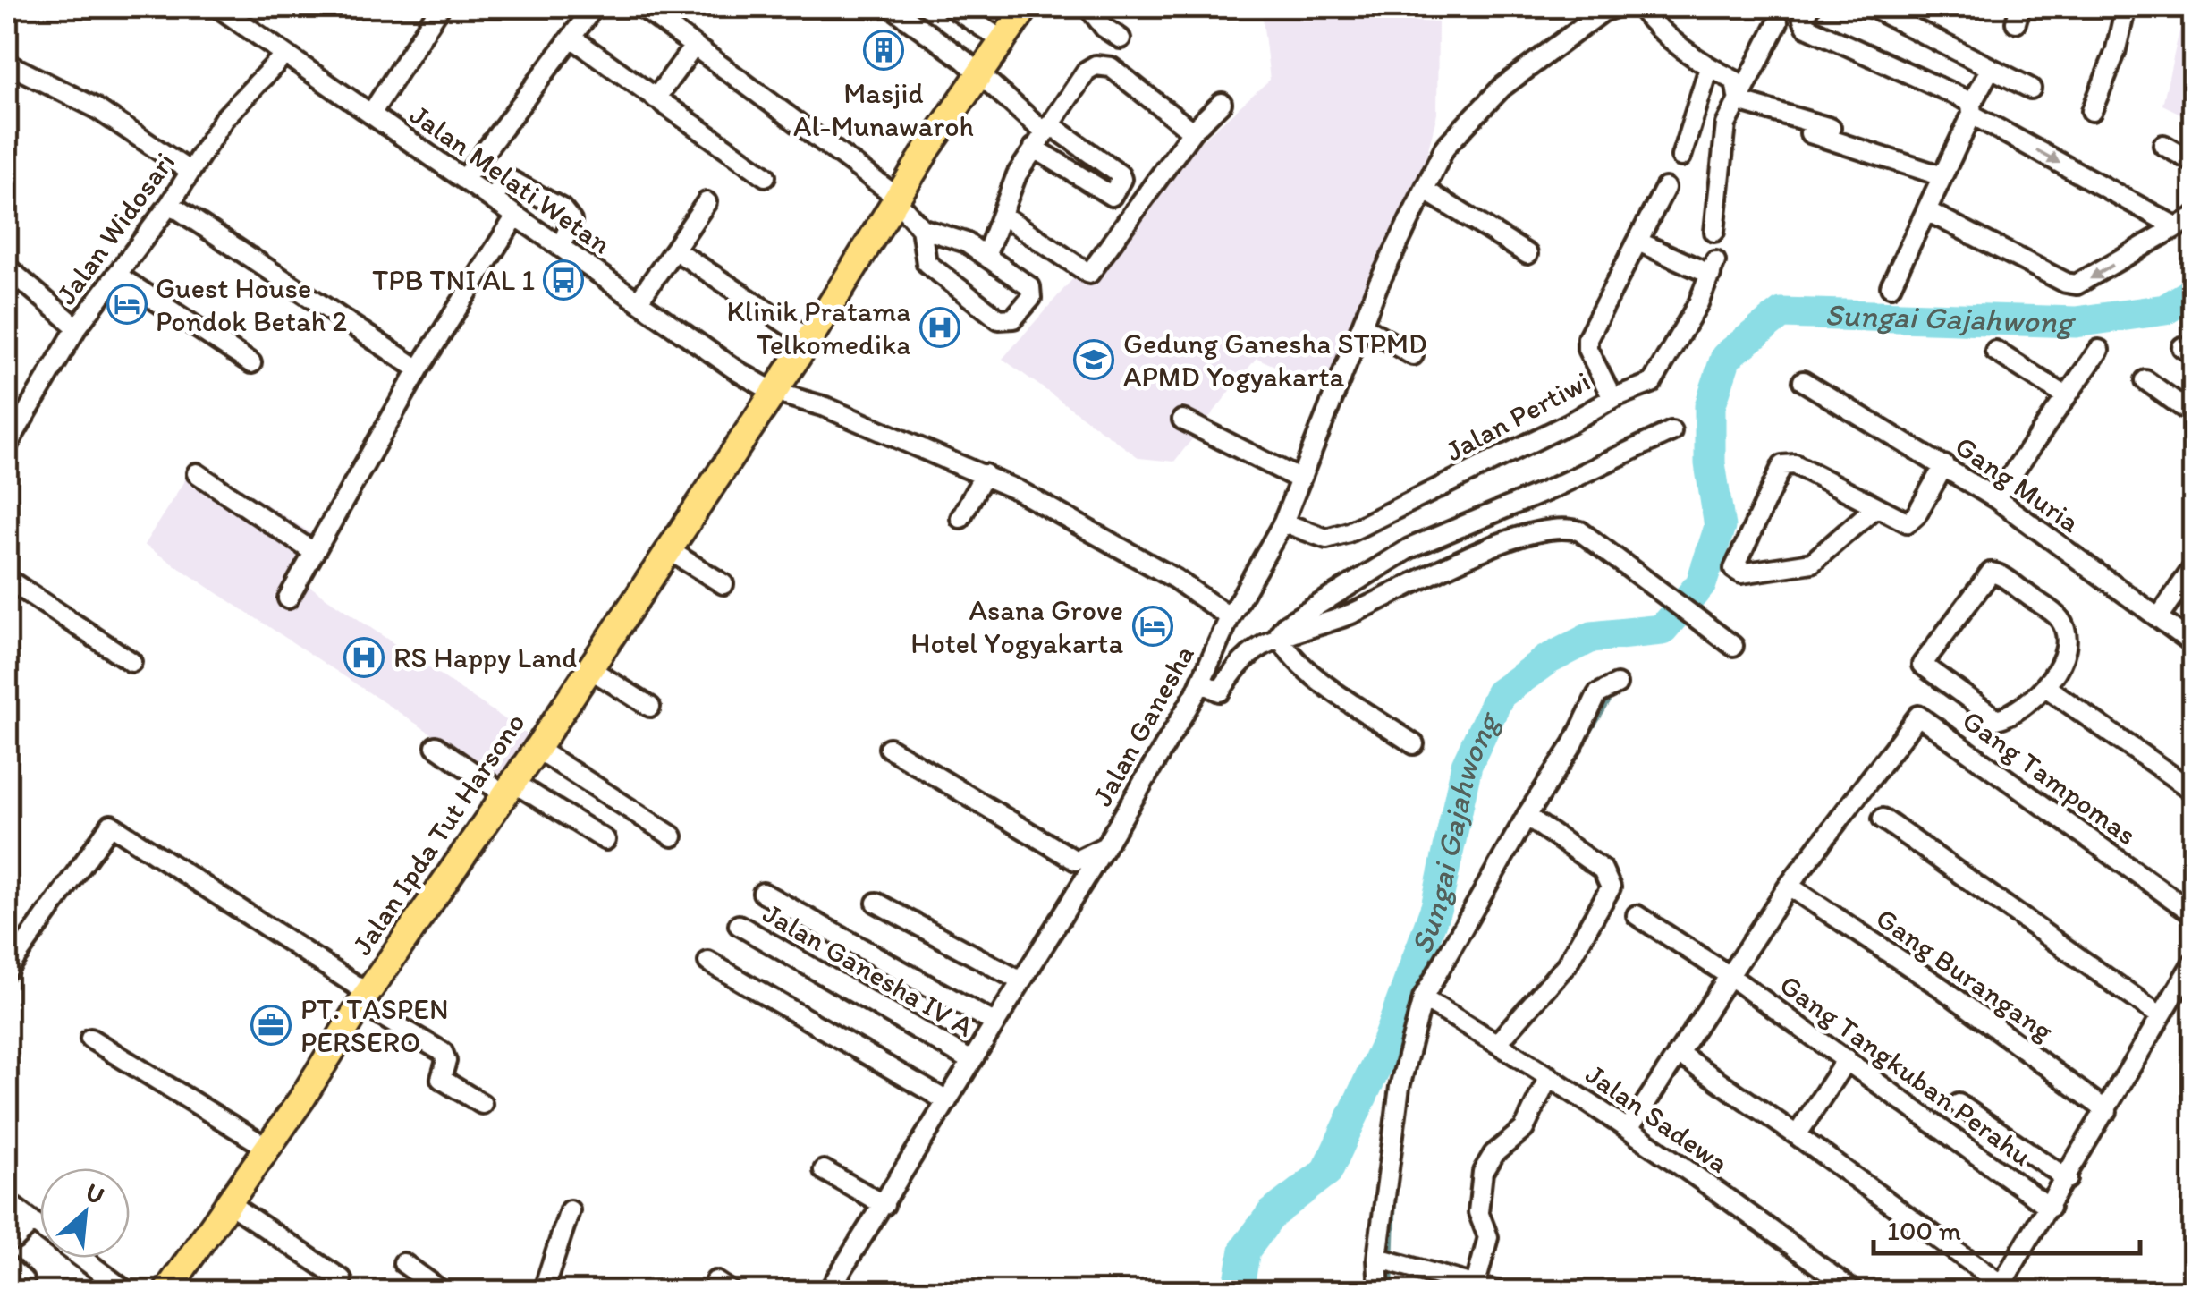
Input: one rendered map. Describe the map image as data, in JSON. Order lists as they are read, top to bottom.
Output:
{
  "streets": {
    "main road": ["Jalan Ipda Tut Harsono"],
    "street": [
      "Jalan Melati Wetan",
      "Jalan Widosari",
      "Jalan Pertiwi",
      "Gang Muria",
      "Jalan Ganesha",
      "Gang Tampomas",
      "Jalan Ganesha IV A",
      "Gang Burangang",
      "Gang Tangkuban Perahu",
      "Jalan Sadewa"
    ]
  },
  "crossings": [
    ["Jalan Melati Wetan", "Jalan Widosari"],
    ["Jalan Melati Wetan", "Jalan Ipda Tut Harsono"],
    ["Jalan Pertiwi", "Jalan Ganesha"],
    ["Jalan Ganesha", "Jalan Ganesha IV A"],
    ["Gang Tampomas", "Gang Burangang"]
  ],
  "water": ["Sungai Gajahwong"],
  "places": {
    "building": ["Masjid Al-Munawaroh"],
    "bus stop": ["TPB TNI AL 1"],
    "hotel": ["Guest House Pondok Betah 2", "Asana Grove Hotel Yogyakarta"],
    "hospital": ["Klinik Pratama Telkomedika", "RS Happy Land"],
    "school or university": ["Gedung Ganesha STPMD APMD Yogyakarta"],
    "office": ["PT. TASPEN PERSERO"]
  },
  "scale_bar": "100 m",
  "north": "top right"
}
